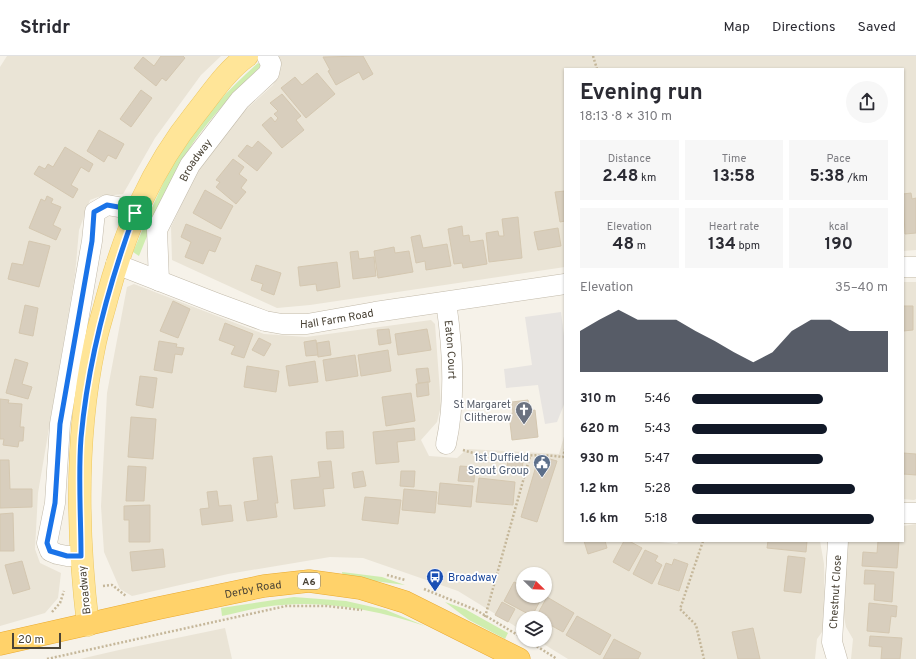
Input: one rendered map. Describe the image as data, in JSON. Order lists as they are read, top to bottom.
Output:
{
  "streets": {
    "highway": ["A6", "Derby Road"],
    "main road": ["Broadway"],
    "street": ["Hall Farm Road", "Eaton Court", "Chestnut Close"]
  },
  "crossings": [
    ["Broadway", "Hall Farm Road"],
    ["Broadway", "Derby Road"],
    ["Hall Farm Road", "Eaton Court"]
  ],
  "places": {
    "church": ["St Margaret Clitherow"],
    "public building": ["1st Duffield Scout Group"],
    "bus stop": ["Broadway"]
  },
  "scale_bar": "20 m",
  "north": "bottom right",
  "page": {
    "header": "Stridr",
    "nav": ["Map", "Directions", "Saved"],
    "heading": ["Evening run", "18:13 · 8 × 310 m"],
    "stats": [
      ["Distance", "2.48 km"],
      ["Time", "13:58"],
      ["Pace", "5:38 /km"],
      ["Elevation", "48 m"],
      ["Heart rate", "134 bpm"],
      ["kcal", "190"]
    ],
    "chart": ["Elevation", "35–40 m"],
    "list": [
      {
        "name": "310 m",
        "note": "5:46"
      },
      {
        "name": "620 m",
        "note": "5:43"
      },
      {
        "name": "930 m",
        "note": "5:47"
      },
      {
        "name": "1.2 km",
        "note": "5:28"
      },
      {
        "name": "1.6 km",
        "note": "5:18"
      }
    ],
    "scale": "20 m"
  }
}
